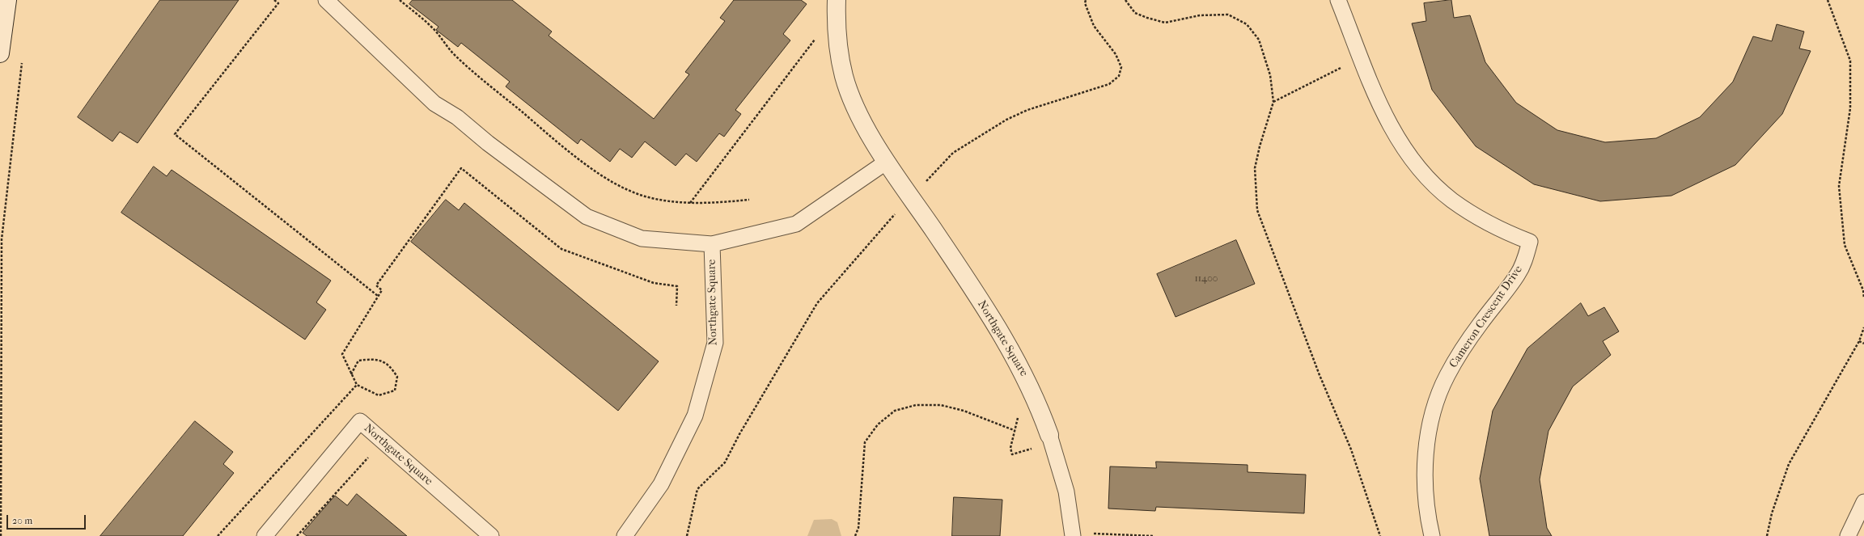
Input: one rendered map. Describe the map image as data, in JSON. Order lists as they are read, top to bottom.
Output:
{
  "streets": {
    "street": ["Northgate Square"],
    "lane": ["Cameron Crescent Drive"]
  },
  "house_numbers": ["11400"],
  "scale_bar": "20 m"
}
